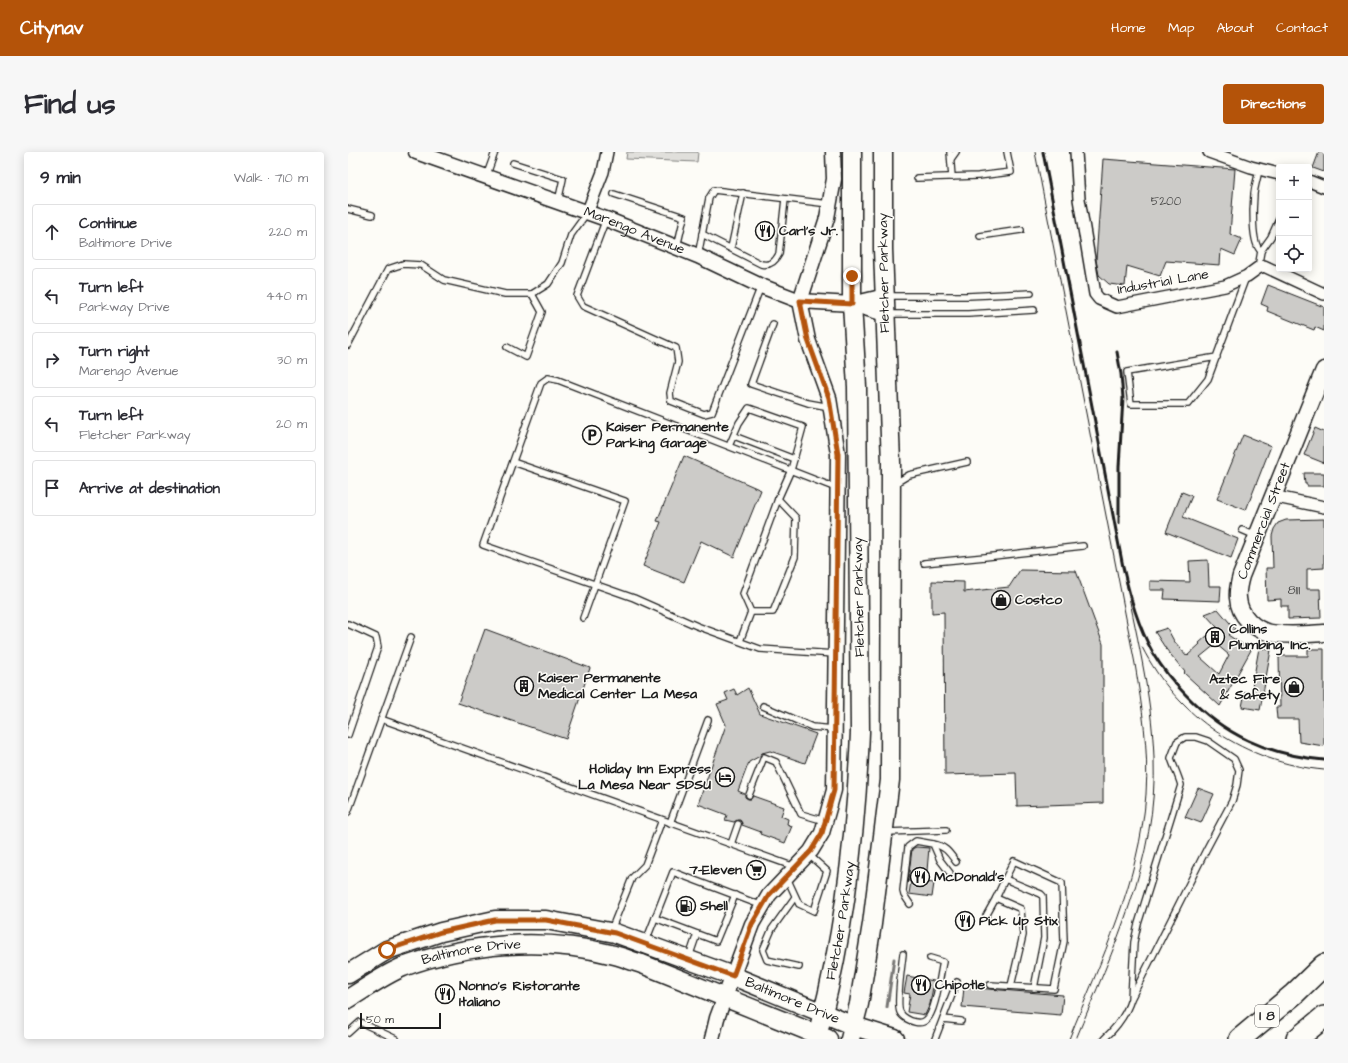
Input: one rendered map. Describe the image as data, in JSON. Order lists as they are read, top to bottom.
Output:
{
  "streets": {
    "highway": ["I 8"],
    "main road": ["Fletcher Parkway", "Commercial Street", "Baltimore Drive"],
    "street": ["Marengo Avenue", "Industrial Lane"]
  },
  "crossings": [
    ["Marengo Avenue", "Fletcher Parkway"],
    ["Fletcher Parkway", "Baltimore Drive"]
  ],
  "places": {
    "restaurant": [
      "Carl's Jr.",
      "McDonald's",
      "Pick Up Stix",
      "Chipotle",
      "Nonno's Ristorante Italiano"
    ],
    "parking": ["Kaiser Permanente Parking Garage"],
    "shop": ["Costco", "Aztec Fire & Safety"],
    "building": ["Collins Plumbing, Inc.", "Kaiser Permanente Medical Center La Mesa"],
    "hotel": ["Holiday Inn Express La Mesa Near SDSU"],
    "supermarket": ["7-Eleven"],
    "fuel station": ["Shell"]
  },
  "house_numbers": ["5200", "8111"],
  "scale_bar": "50 m",
  "page": {
    "header": "Citynav",
    "nav": [
      "Home",
      "Map",
      "About",
      "Contact"
    ],
    "buttons": "Directions",
    "title": "Find us",
    "heading": ["9 min", "Walk · 710 m"],
    "map_buttons": ["+", "−"],
    "list": [
      ["Continue", "Baltimore Drive", "220 m"],
      ["Turn left", "Parkway Drive", "440 m"],
      ["Turn right", "Marengo Avenue", "30 m"],
      ["Turn left", "Fletcher Parkway", "20 m"],
      "Arrive at destination"
    ],
    "scale": "50 m"
  }
}
